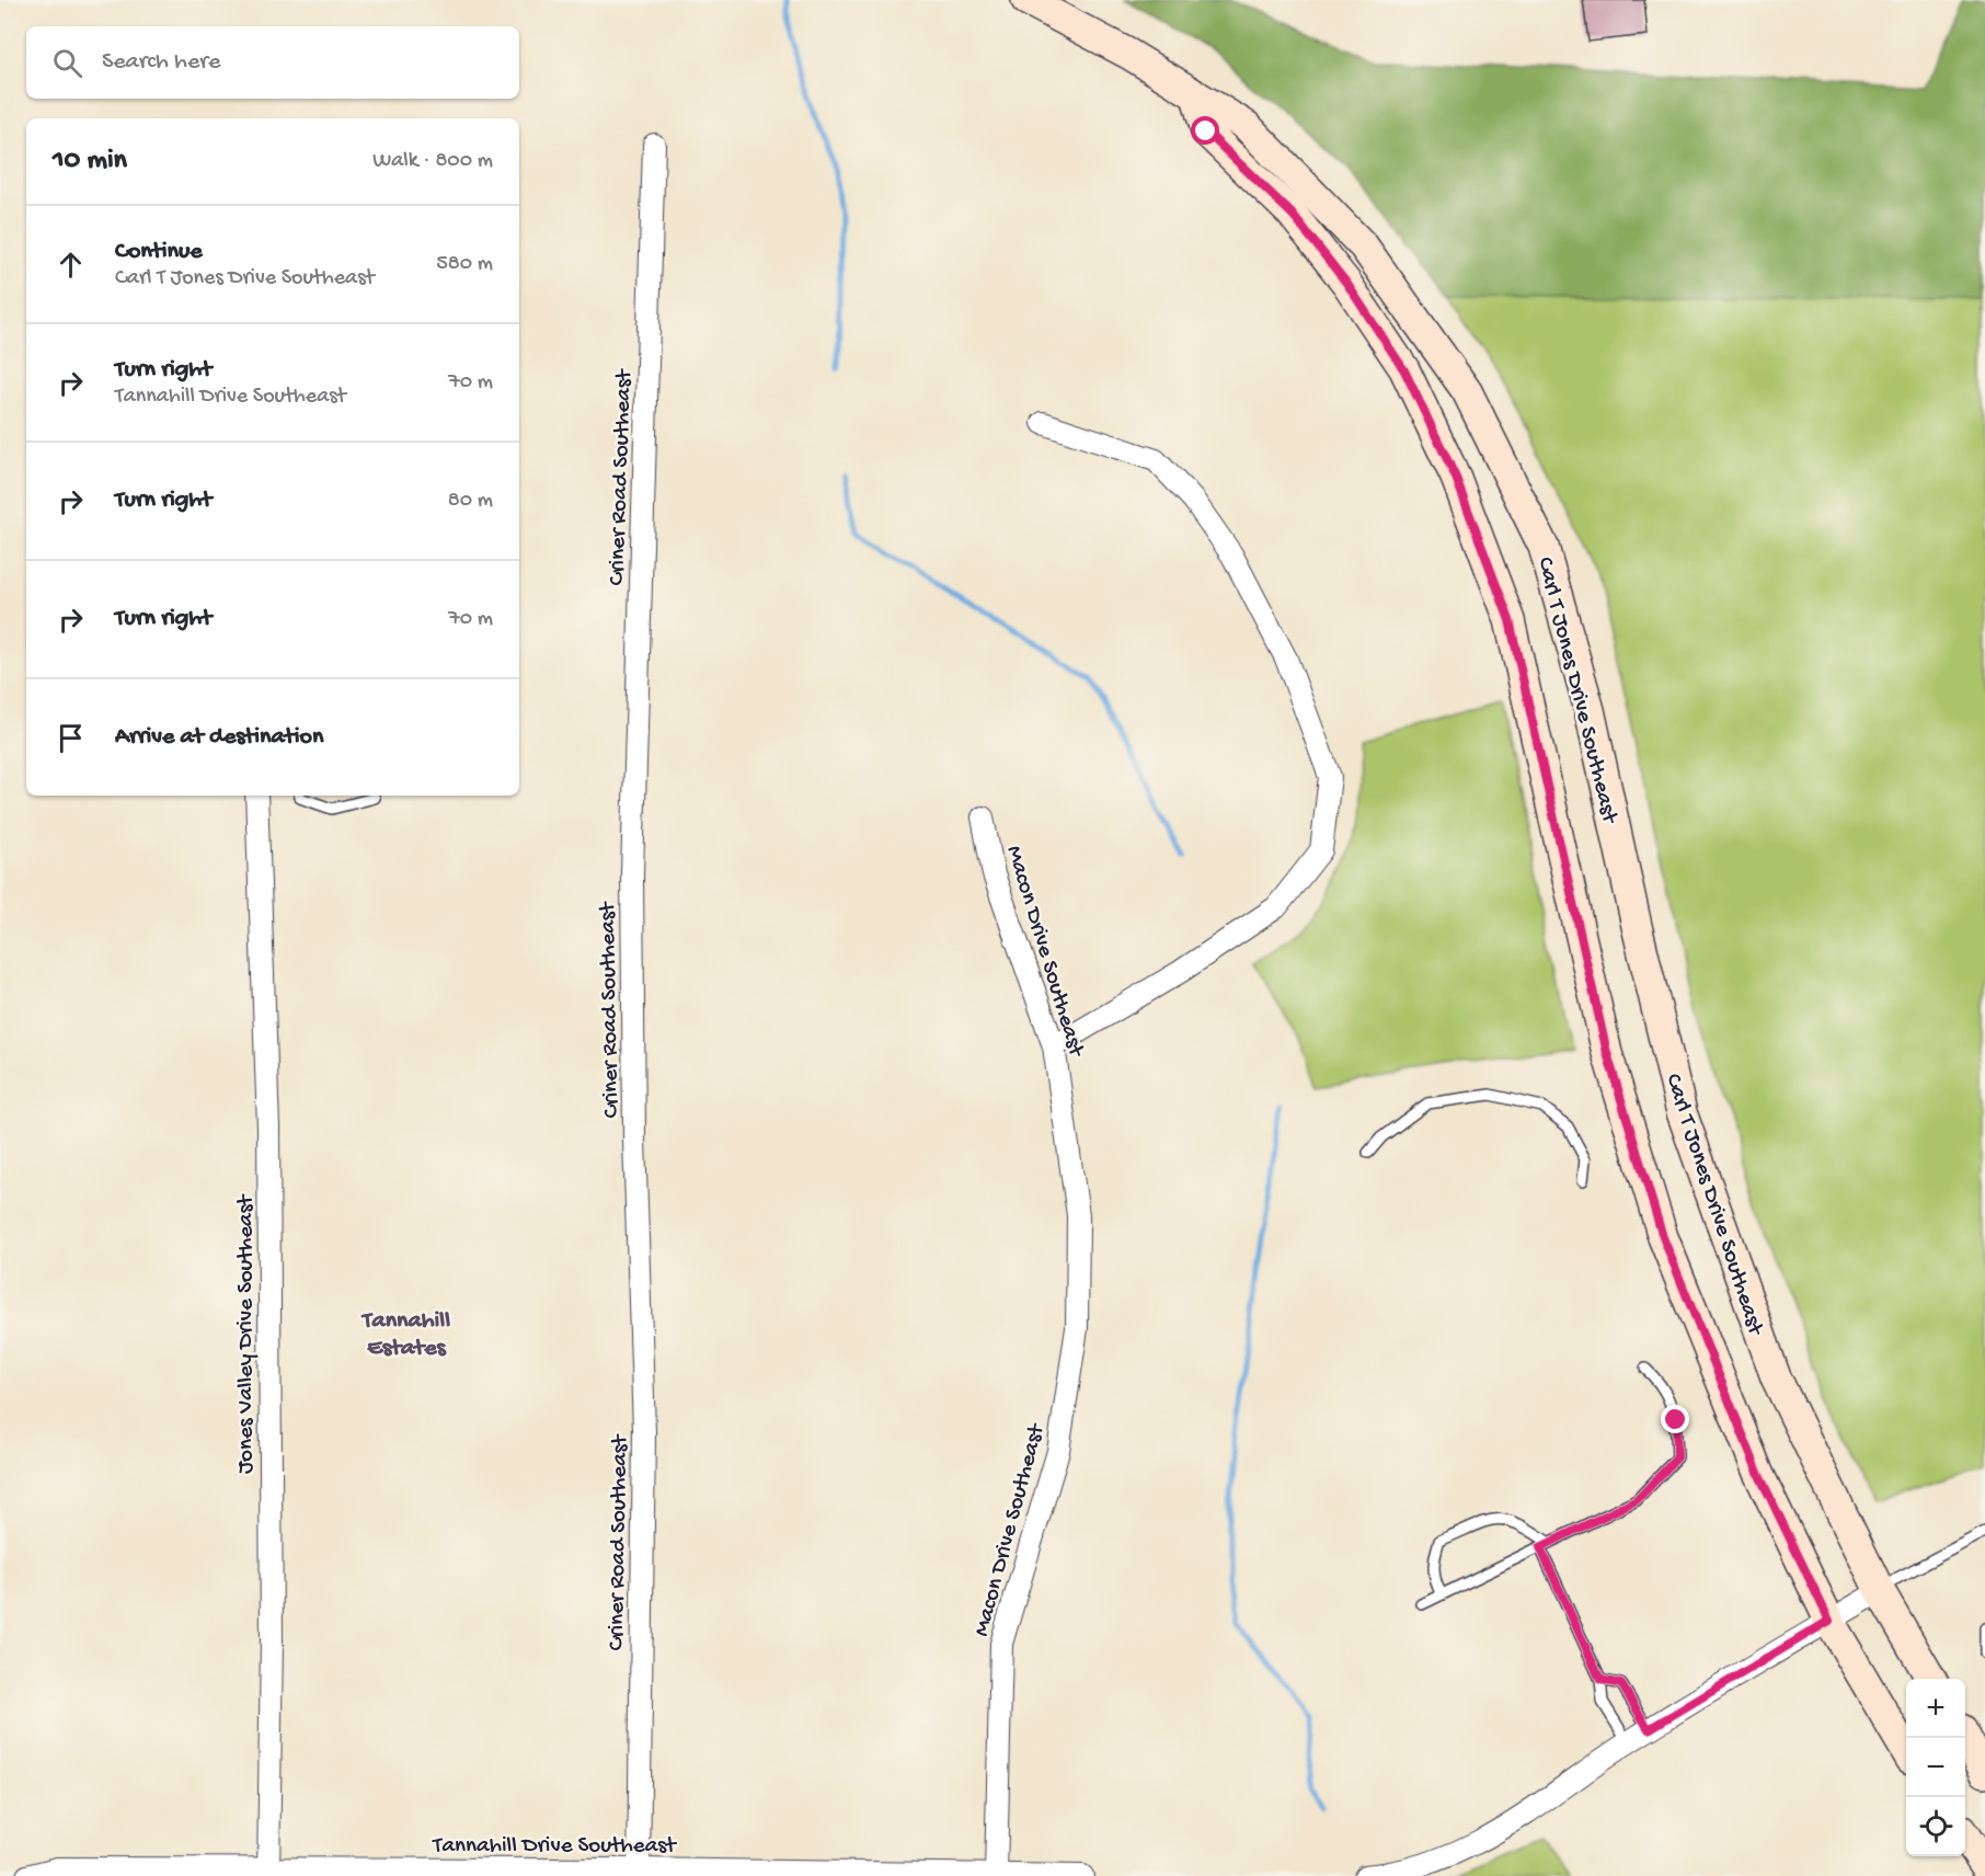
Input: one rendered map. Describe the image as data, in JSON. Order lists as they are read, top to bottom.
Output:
{
  "streets": {
    "main road": ["Carl T Jones Drive Southeast"],
    "street": [
      "Criner Road Southeast",
      "Macon Drive Southeast",
      "Jones Valley Drive Southeast",
      "Tannahill Drive Southeast"
    ]
  },
  "crossings": [
    ["Criner Road Southeast", "Tannahill Drive Southeast"],
    ["Macon Drive Southeast", "Tannahill Drive Southeast"],
    ["Jones Valley Drive Southeast", "Tannahill Drive Southeast"]
  ],
  "districts": ["Tannahill Estates"],
  "page": {
    "search": "Search here",
    "heading": ["10 min", "Walk · 800 m"],
    "list": [
      ["Continue", "Carl T Jones Drive Southeast", "580 m"],
      ["Turn right", "Tannahill Drive Southeast", "70 m"],
      ["Turn right", "80 m"],
      ["Turn right", "70 m"],
      "Arrive at destination"
    ],
    "map_buttons": ["+", "−"]
  }
}
